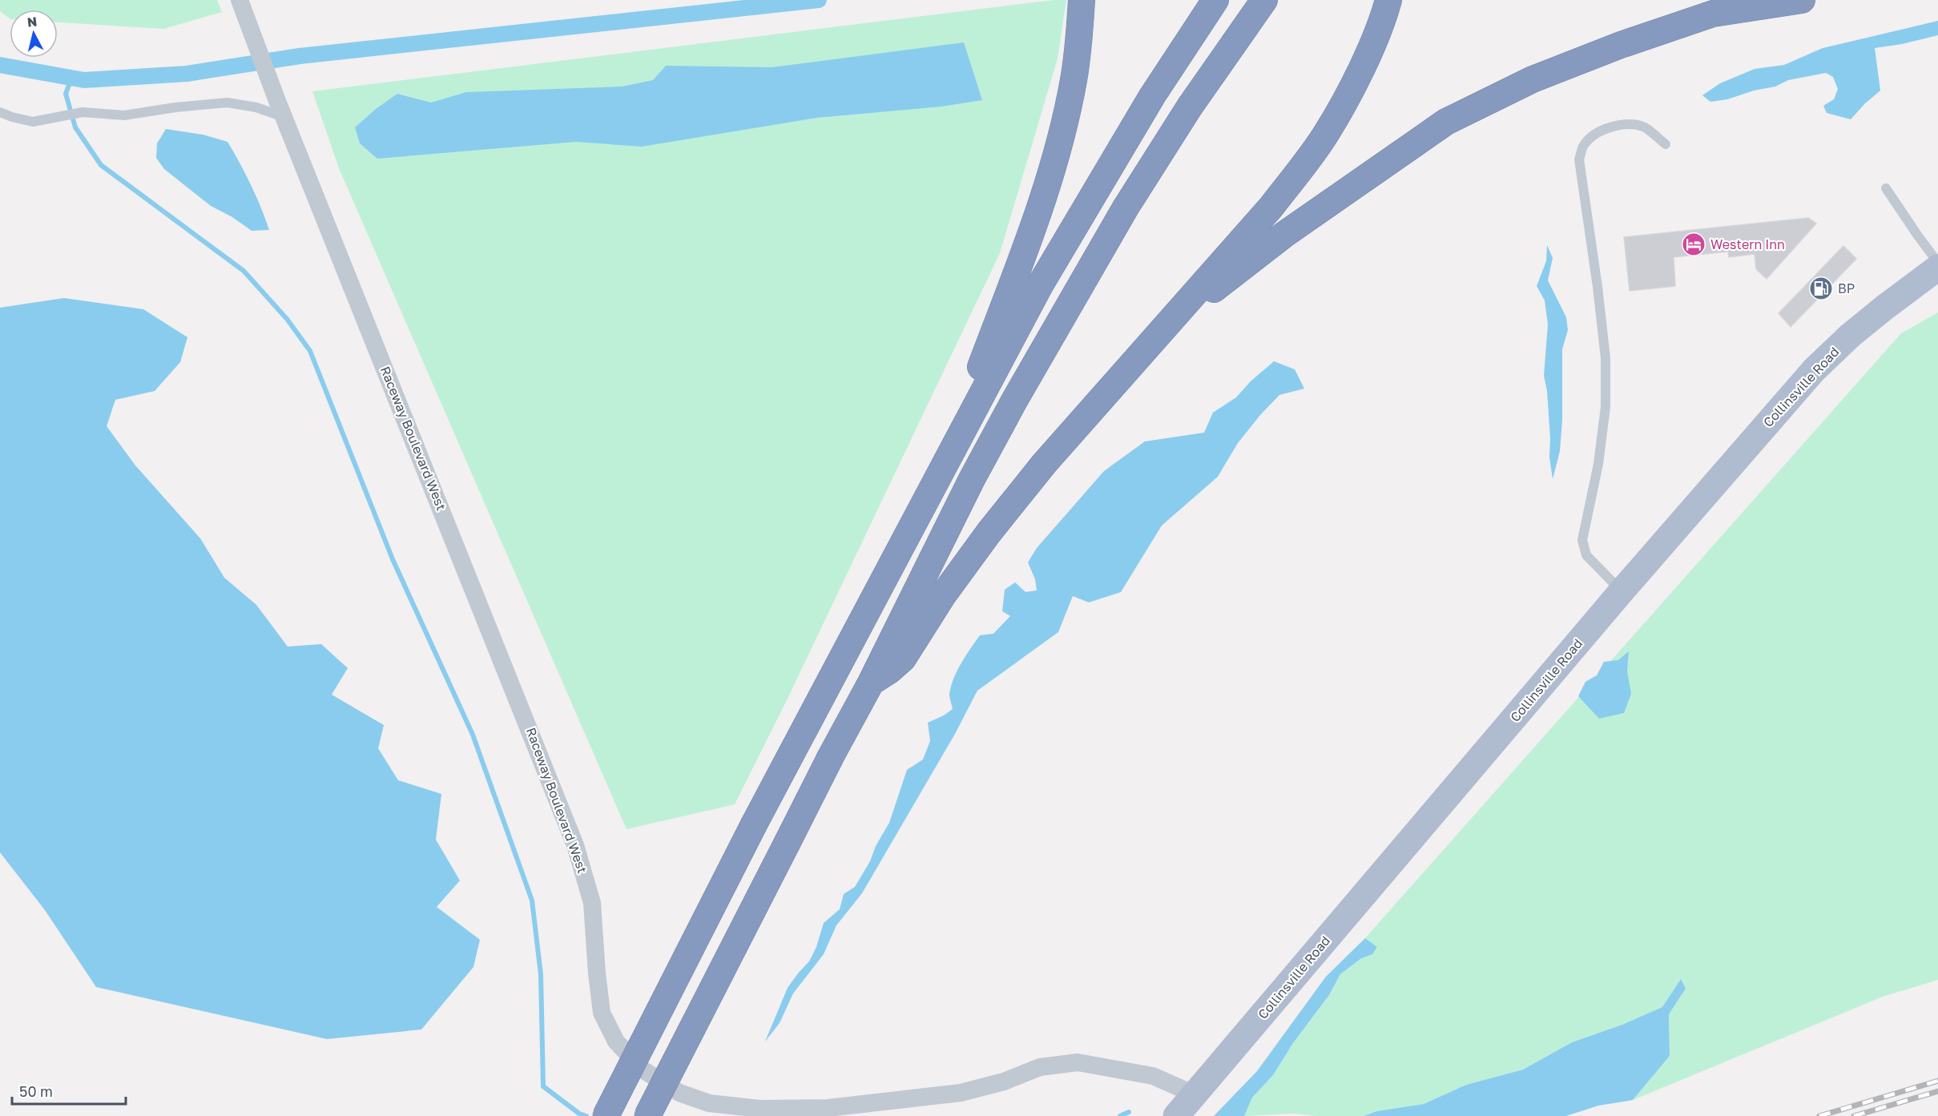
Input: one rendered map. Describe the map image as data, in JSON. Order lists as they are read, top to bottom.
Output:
{
  "streets": {
    "main road": ["Collinsville Road"],
    "street": ["Raceway Boulevard West"]
  },
  "crossings": [
    ["Collinsville Road", "Raceway Boulevard West"]
  ],
  "places": {
    "hotel": ["Western Inn"],
    "fuel station": ["BP"]
  },
  "scale_bar": "50 m",
  "north": "top"
}
